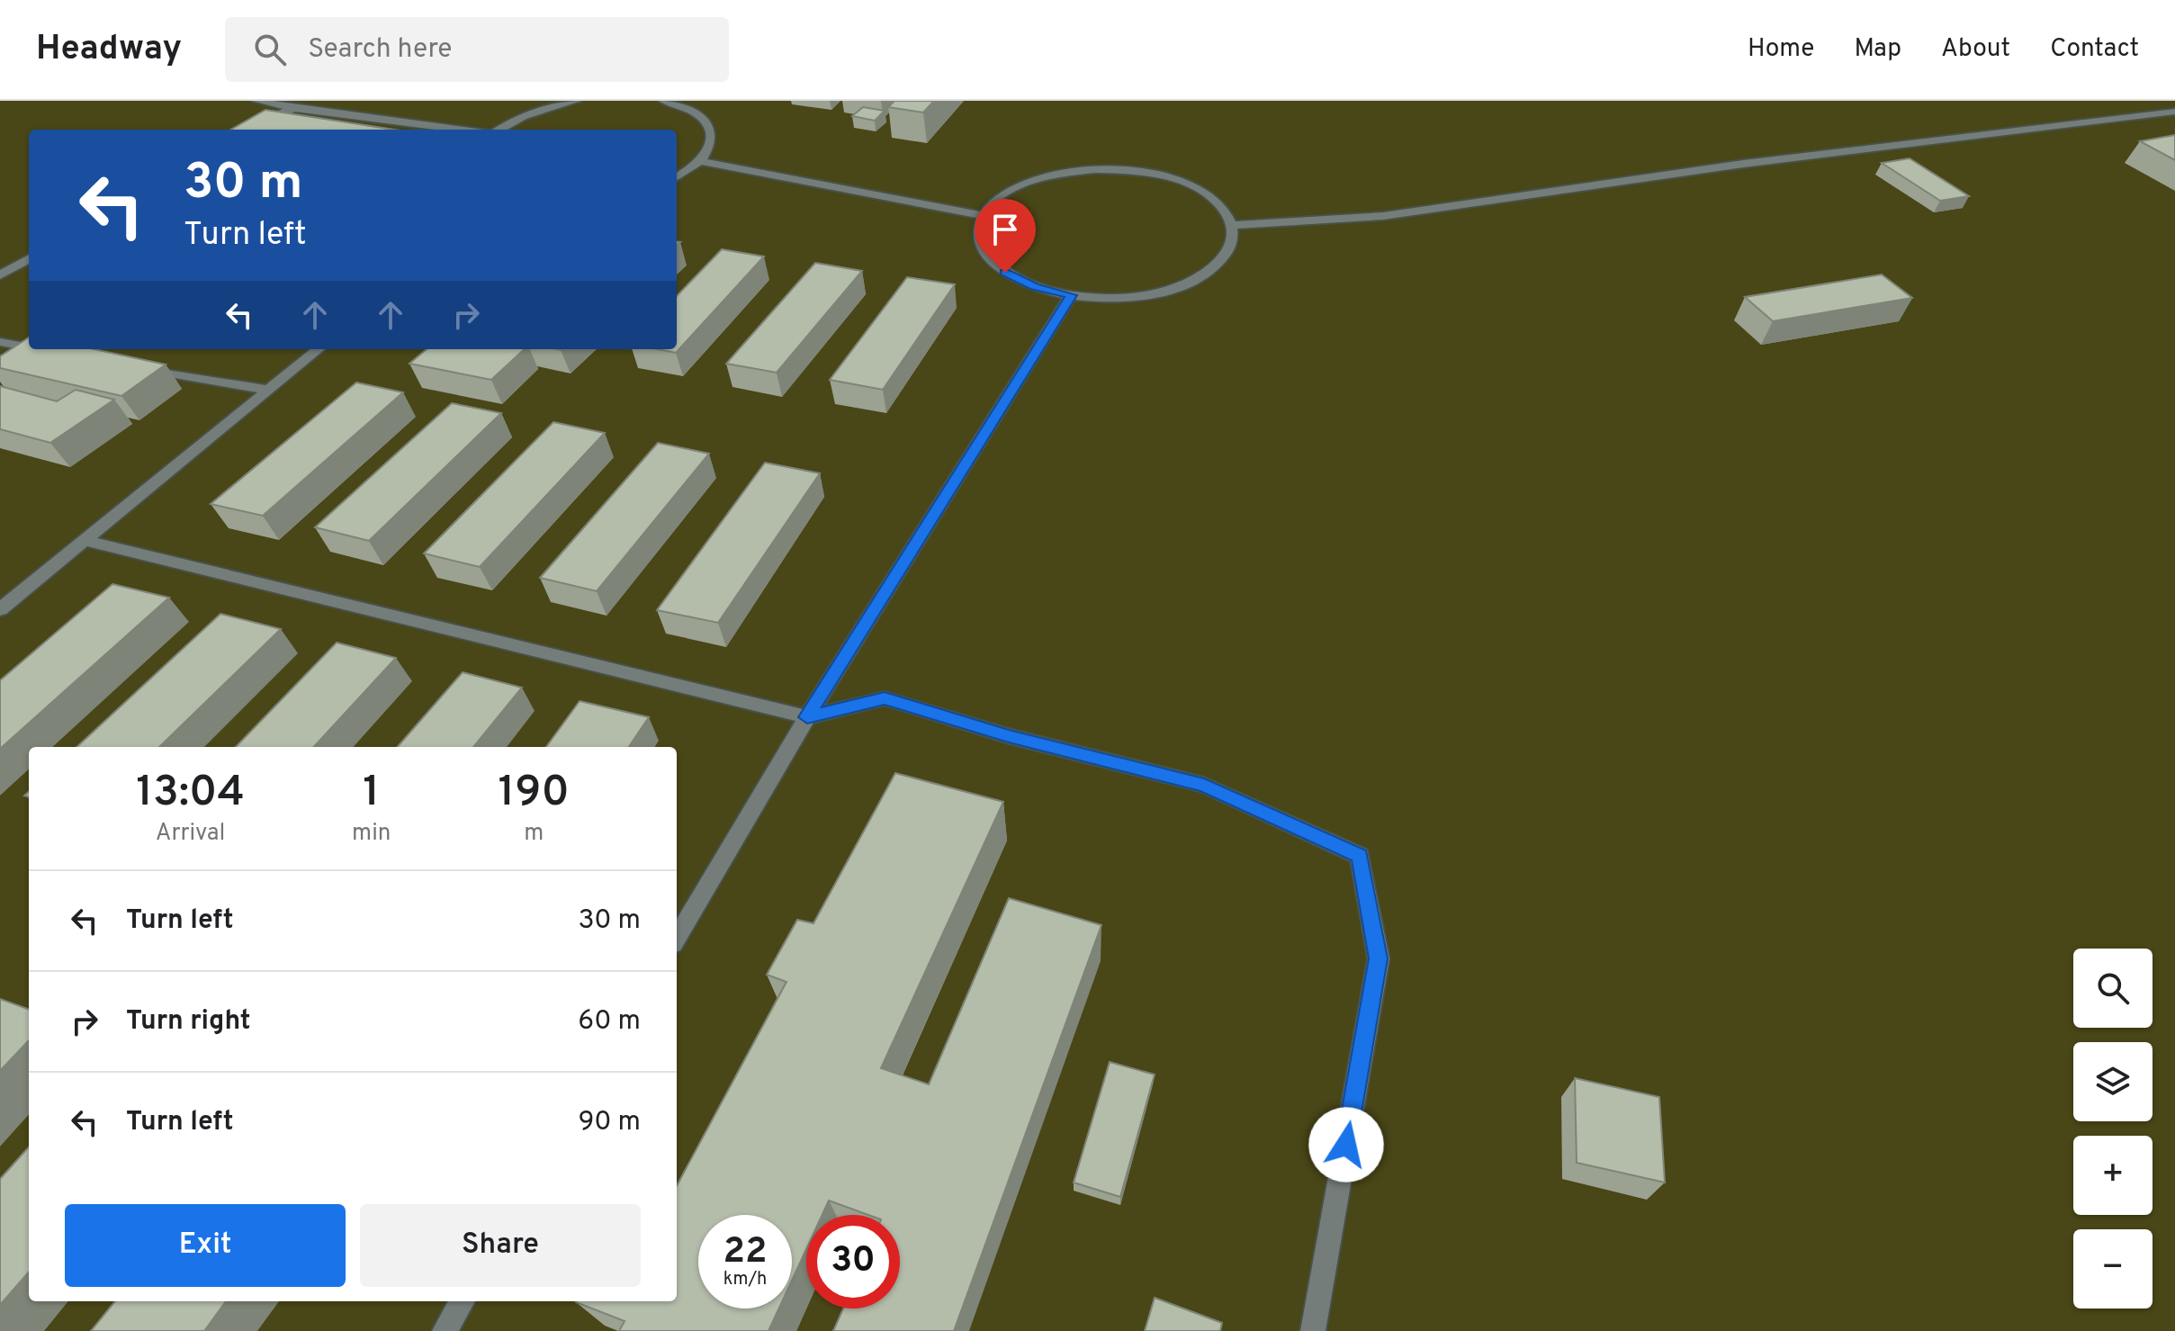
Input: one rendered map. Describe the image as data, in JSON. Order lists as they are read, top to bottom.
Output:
{
  "page": {
    "header": "Headway",
    "search": "Search here",
    "nav": [
      "Home",
      "Map",
      "About",
      "Contact"
    ],
    "turn": ["30 m", "Turn left"],
    "eta": [
      "13:04",
      "Arrival",
      "1",
      "min",
      "190",
      "m"
    ],
    "list": [
      {
        "name": "Turn left",
        "value": "30 m"
      },
      {
        "name": "Turn right",
        "value": "60 m"
      },
      {
        "name": "Turn left",
        "value": "90 m"
      }
    ],
    "map_buttons": ["+", "−"],
    "buttons": ["Exit", "Share"],
    "speed": "22 km/h",
    "limit": "30"
  }
}
